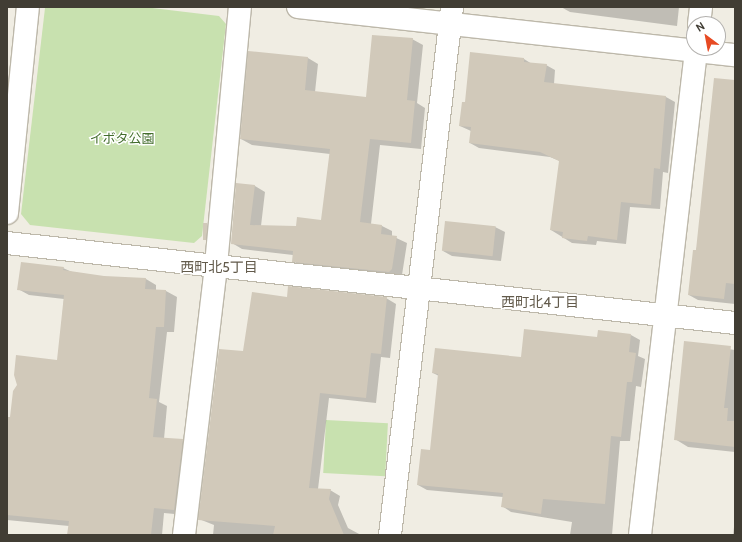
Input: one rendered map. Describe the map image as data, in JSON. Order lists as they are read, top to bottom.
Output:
{
  "districts": ["西町北5丁目", "西町北4丁目"],
  "parks": ["イボタ公園"],
  "north": "top left"
}
